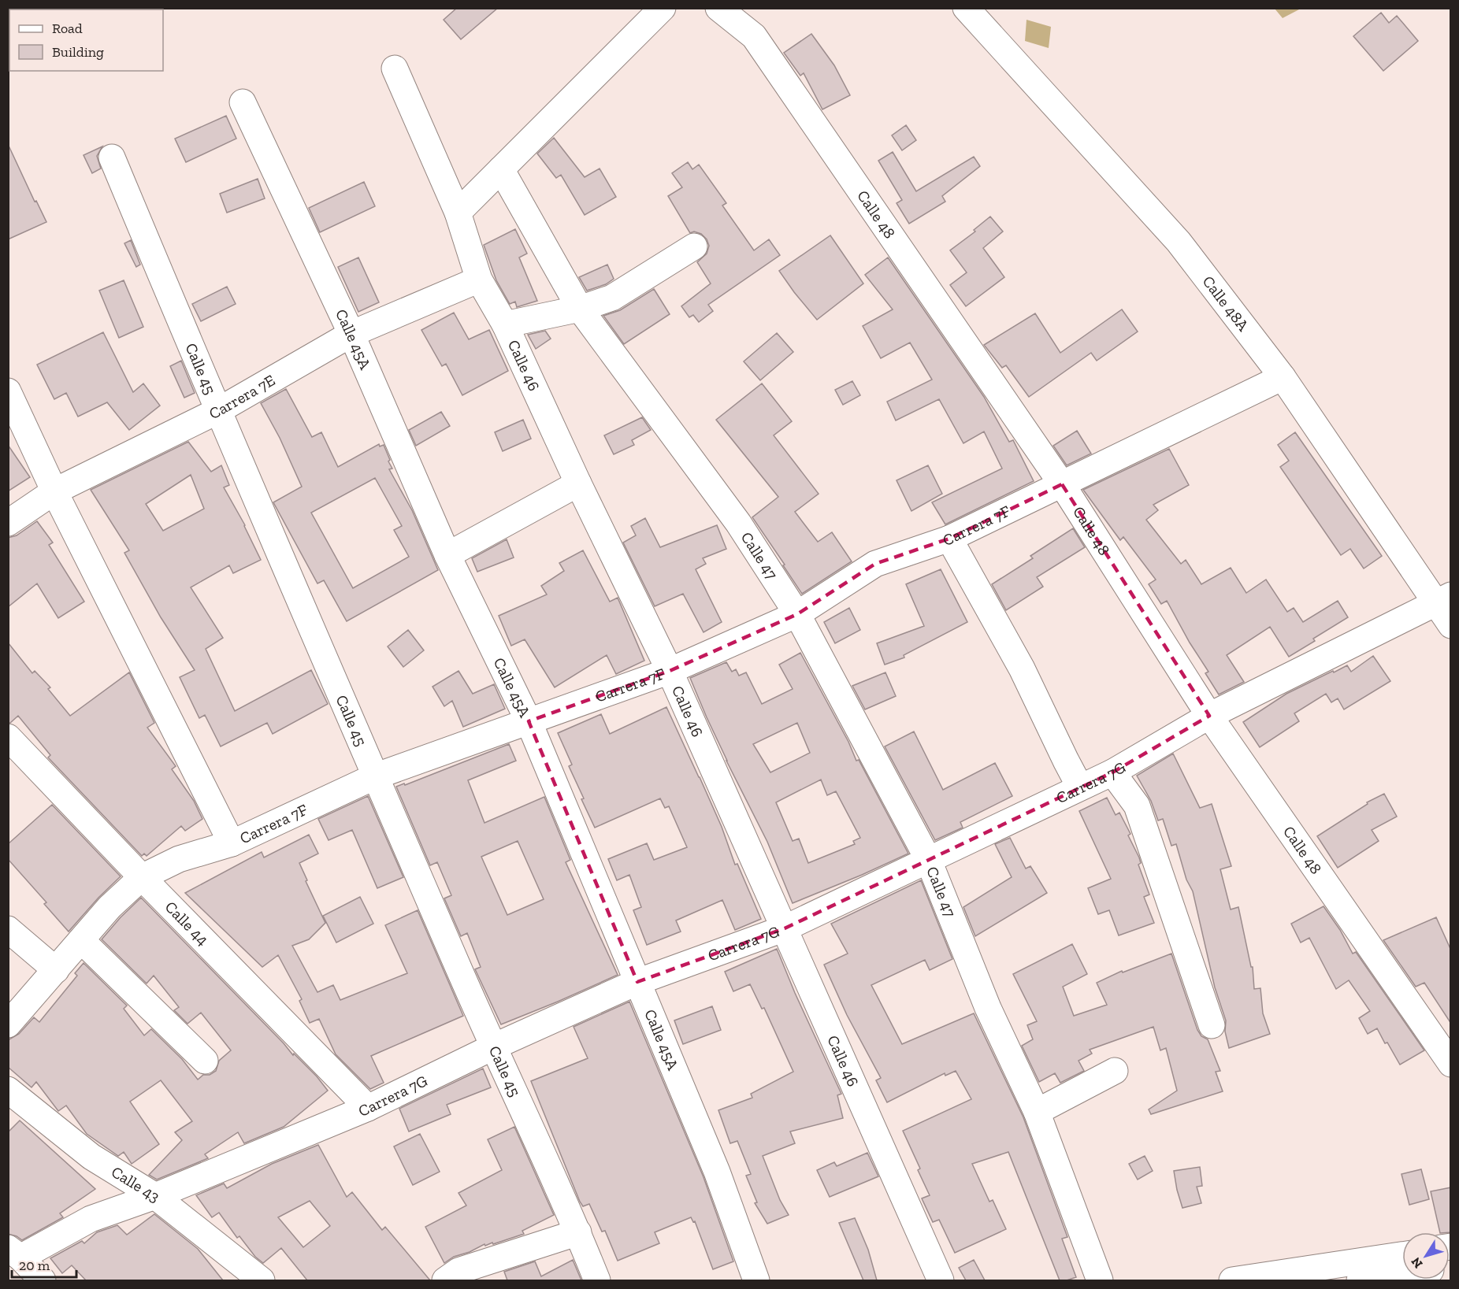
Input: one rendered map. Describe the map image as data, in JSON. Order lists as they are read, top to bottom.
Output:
{
  "streets": {
    "street": [
      "Calle 48",
      "Calle 48A",
      "Calle 45A",
      "Calle 46",
      "Calle 45",
      "Carrera 7E",
      "Carrera 7F",
      "Calle 47",
      "Carrera 7G",
      "Calle 44",
      "Calle 43"
    ]
  },
  "crossings": [
    ["Calle 48", "Carrera 7F"],
    ["Calle 48", "Carrera 7G"],
    ["Calle 48A", "Carrera 7F"],
    ["Calle 48A", "Carrera 7G"],
    ["Calle 45A", "Carrera 7E"],
    ["Calle 45A", "Carrera 7F"],
    ["Calle 45A", "Carrera 7G"],
    ["Calle 46", "Carrera 7E"],
    ["Calle 46", "Carrera 7F"],
    ["Calle 46", "Carrera 7G"],
    ["Calle 45", "Carrera 7E"],
    ["Calle 45", "Carrera 7F"],
    ["Calle 45", "Carrera 7G"],
    ["Carrera 7F", "Calle 47"],
    ["Carrera 7F", "Calle 44"],
    ["Calle 47", "Carrera 7G"],
    ["Carrera 7G", "Calle 44"],
    ["Carrera 7G", "Calle 43"]
  ],
  "legend": ["Road", "Building"],
  "scale_bar": "20 m",
  "north": "bottom left"
}
